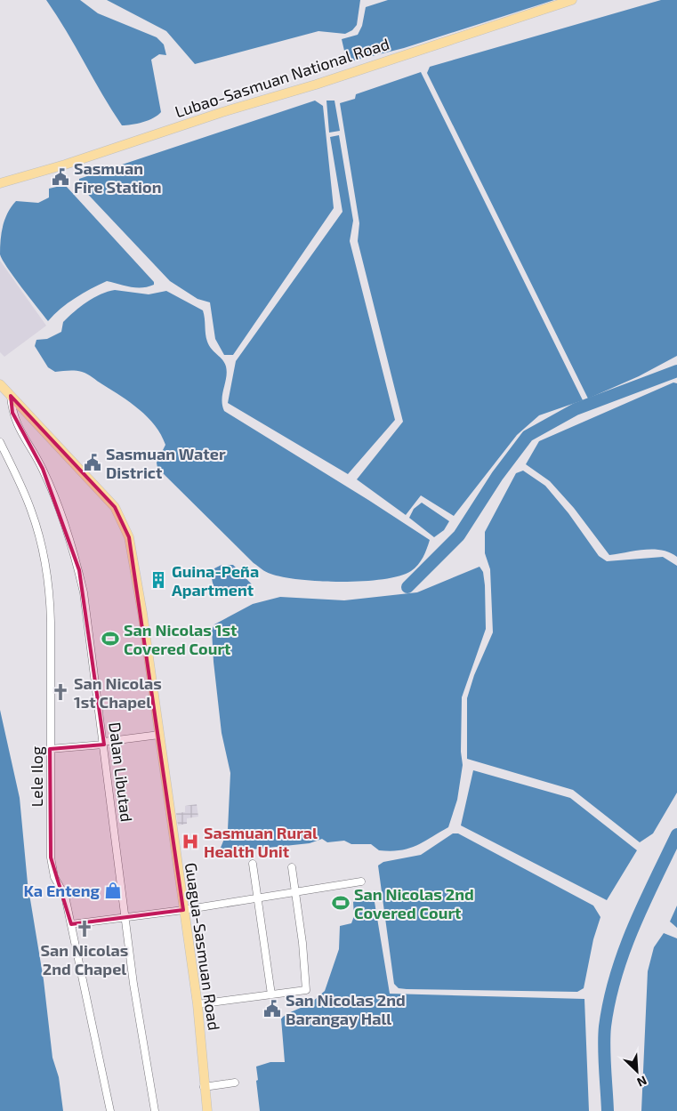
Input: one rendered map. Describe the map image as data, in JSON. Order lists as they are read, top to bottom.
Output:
{
  "streets": {
    "main road": ["Lubao-Sasmuan National Road", "Guagua-Sasmuan Road"],
    "street": ["Dalan Libutad", "Lele Ilog"]
  },
  "crossings": [
    ["Dalan Libutad", "Guagua-Sasmuan Road"]
  ],
  "places": {
    "public building": ["Sasmuan Fire Station", "Sasmuan Water District", "San Nicolas 2nd Barangay Hall"],
    "building": ["Guina-Peña Apartment"],
    "sports": ["San Nicolas 1st Covered Court", "San Nicolas 2nd Covered Court"],
    "church": ["San Nicolas 1st Chapel", "San Nicolas 2nd Chapel"],
    "hospital": ["Sasmuan Rural Health Unit"],
    "shop": ["Ka Enteng"]
  },
  "north": "bottom right"
}
